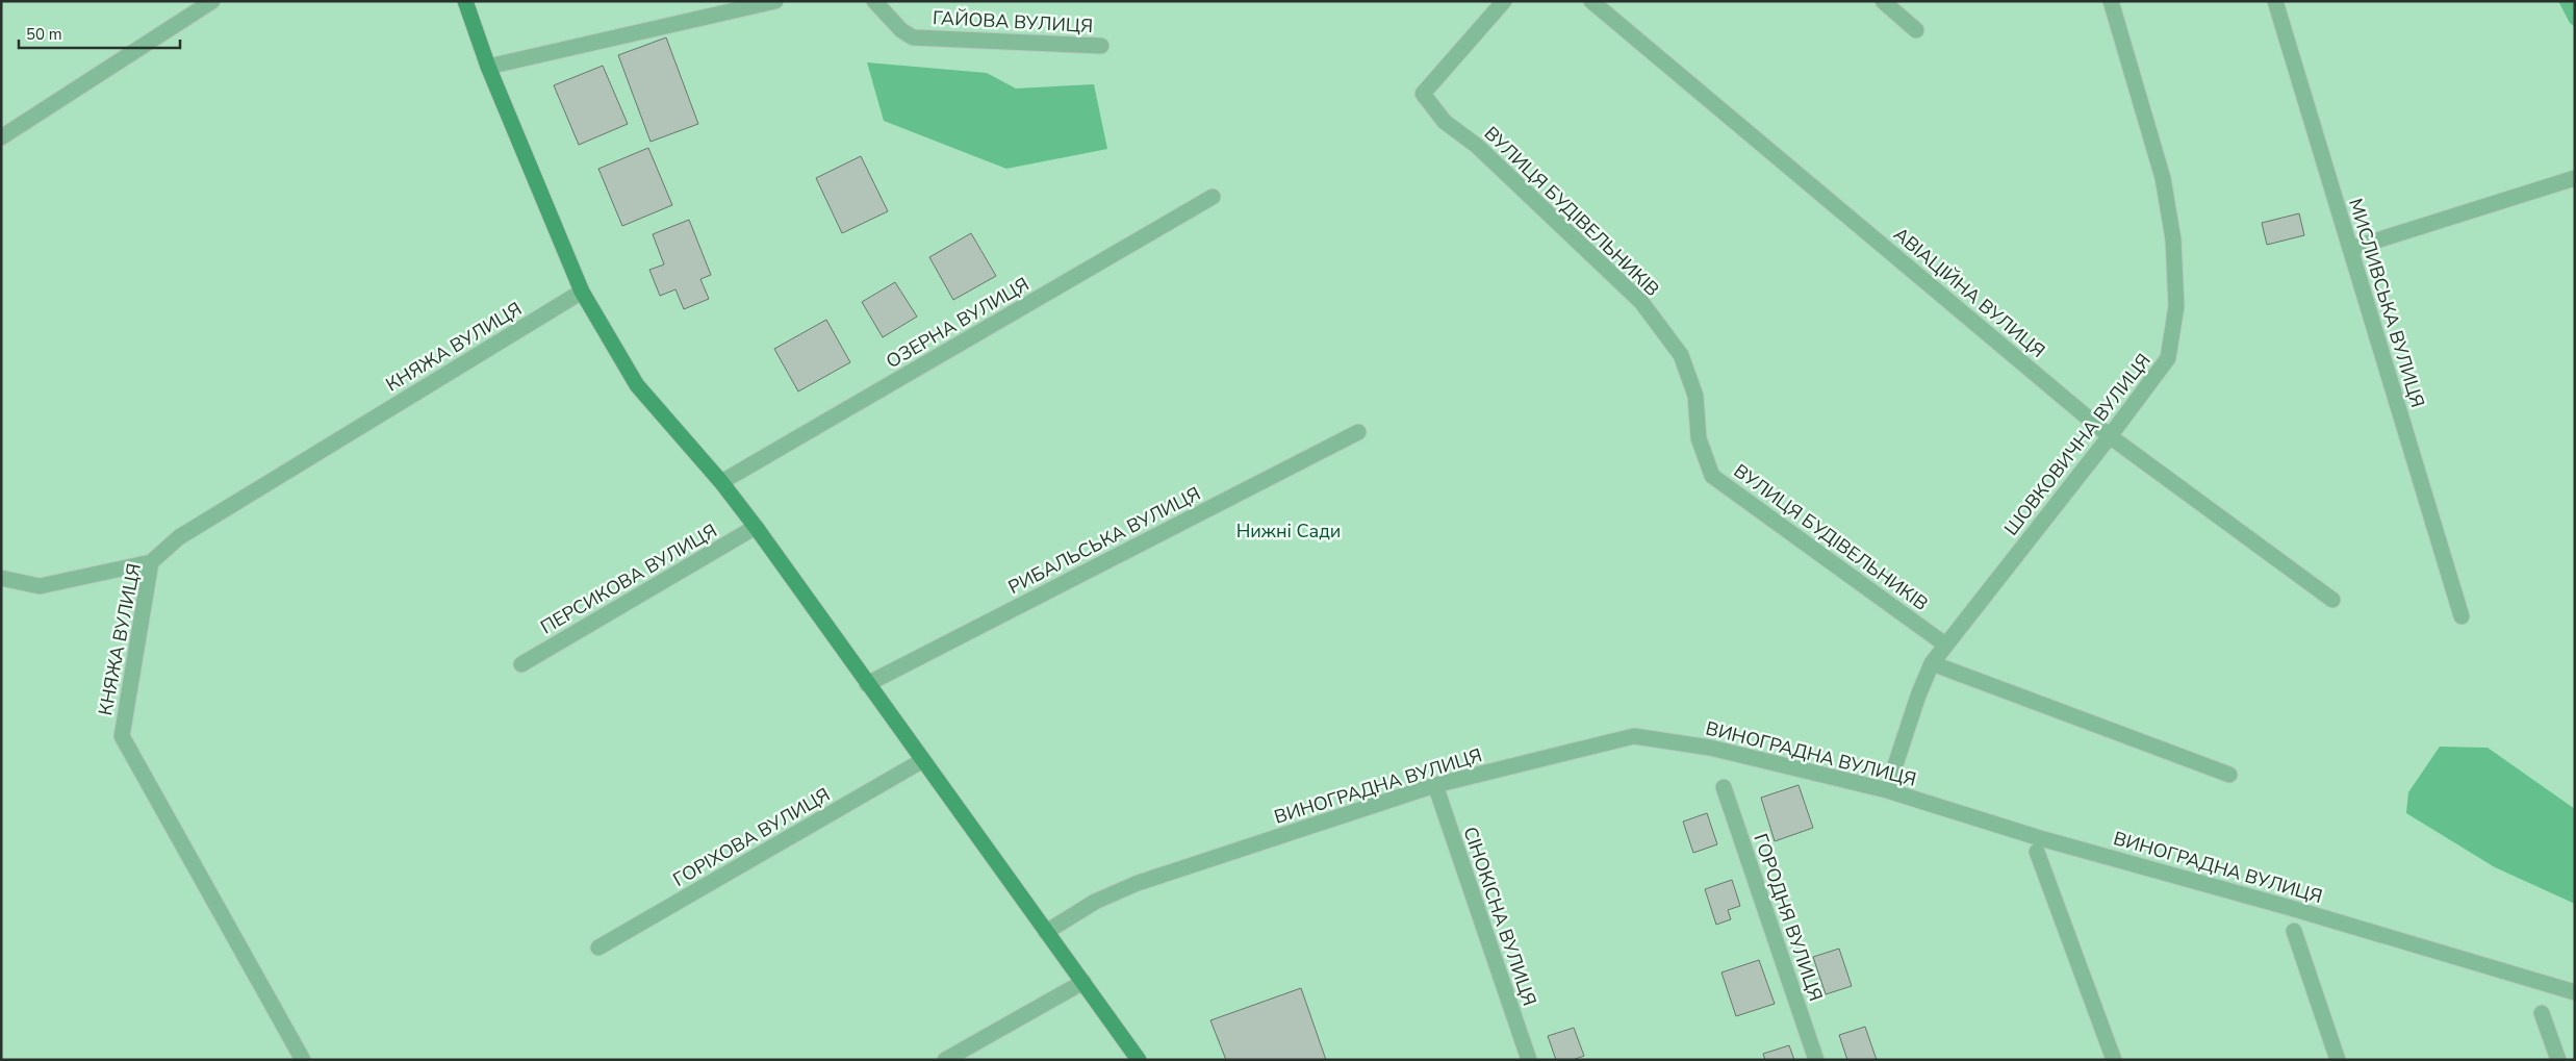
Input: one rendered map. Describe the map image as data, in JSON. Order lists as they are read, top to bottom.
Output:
{
  "streets": {
    "street": [
      "ГАЙОВА ВУЛИЦЯ",
      "ВУЛИЦЯ БУДІВЕЛЬНИКІВ",
      "АВІАЦІЙНА ВУЛИЦЯ",
      "МИСЛИВСЬКА ВУЛИЦЯ",
      "ОЗЕРНА ВУЛИЦЯ",
      "КНЯЖА ВУЛИЦЯ",
      "ШОВКОВИЧНА ВУЛИЦЯ",
      "РИБАЛЬСЬКА ВУЛИЦЯ",
      "ПЕРСИКОВА ВУЛИЦЯ",
      "ВИНОГРАДНА ВУЛИЦЯ",
      "ГОРІХОВА ВУЛИЦЯ",
      "СІНОКІСНА ВУЛИЦЯ",
      "ГОРОДНЯ ВУЛИЦЯ"
    ]
  },
  "crossings": [
    ["ВУЛИЦЯ БУДІВЕЛЬНИКІВ", "ШОВКОВИЧНА ВУЛИЦЯ"],
    ["АВІАЦІЙНА ВУЛИЦЯ", "ШОВКОВИЧНА ВУЛИЦЯ"],
    ["ШОВКОВИЧНА ВУЛИЦЯ", "ВИНОГРАДНА ВУЛИЦЯ"],
    ["ВИНОГРАДНА ВУЛИЦЯ", "СІНОКІСНА ВУЛИЦЯ"]
  ],
  "parks": ["Нижні Сади"],
  "scale_bar": "50 m"
}
